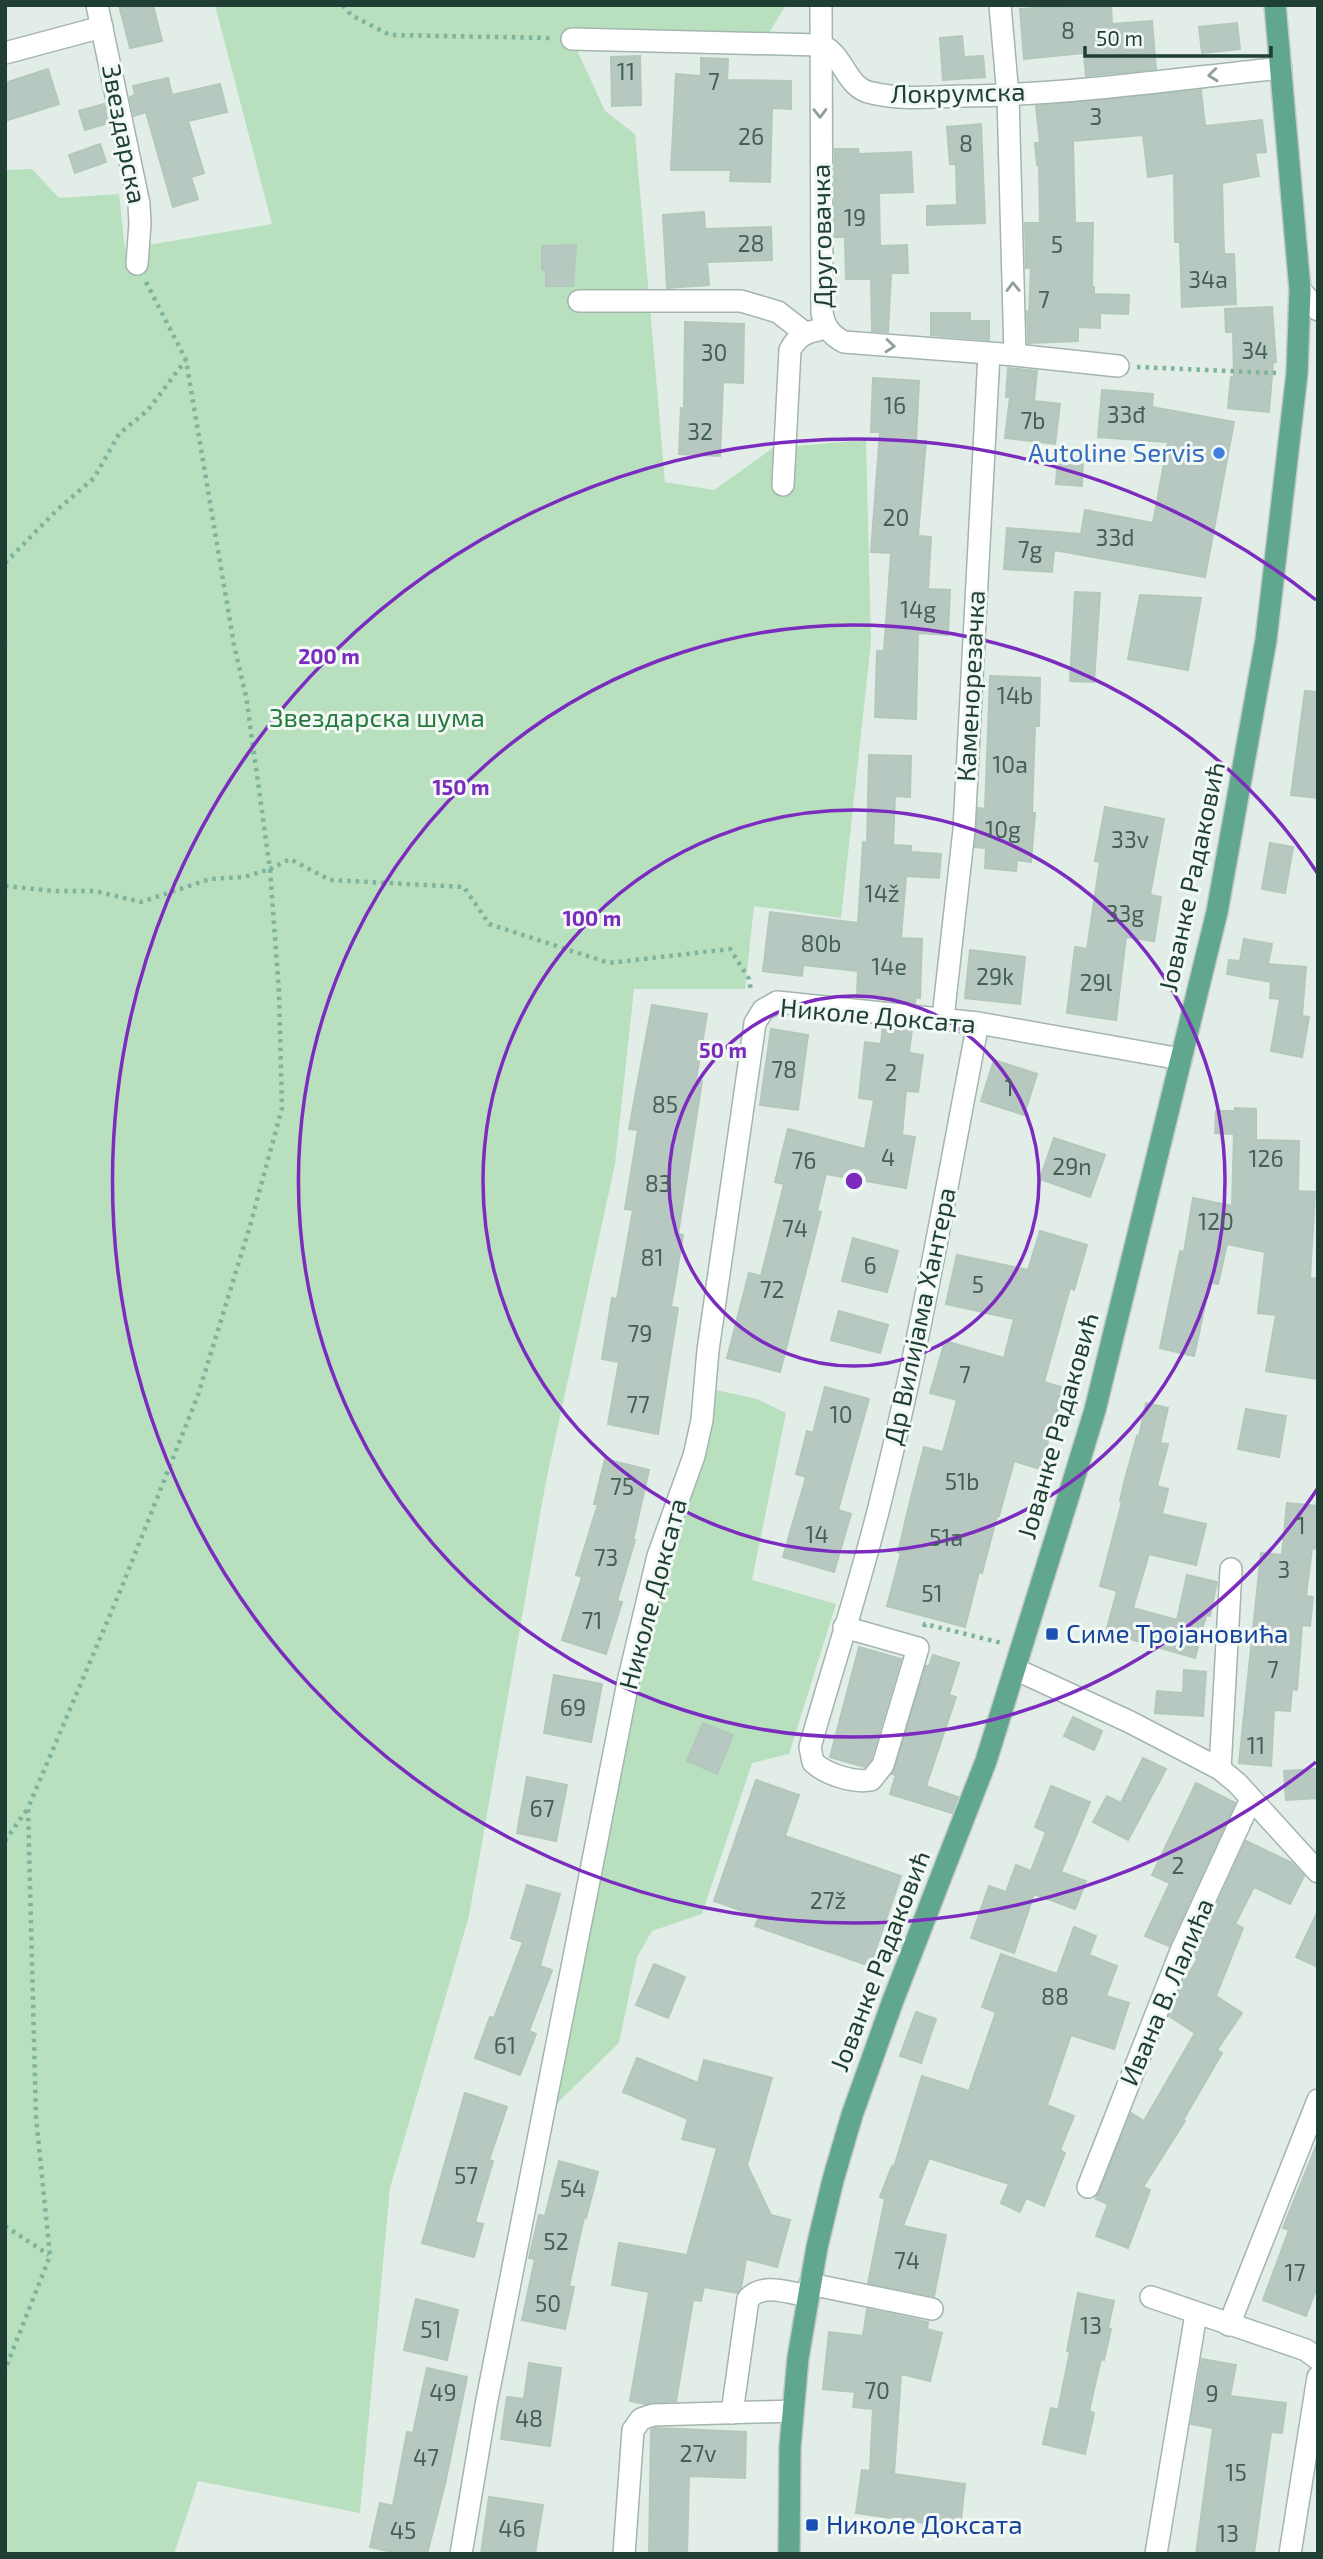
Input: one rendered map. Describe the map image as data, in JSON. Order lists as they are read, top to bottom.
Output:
{
  "streets": {
    "main road": ["Јованке Радаковић"],
    "street": [
      "Локрумска",
      "Звездарска",
      "Друговачка",
      "Каменорезачка",
      "Николе Доксата",
      "Др Вилијама Хантера",
      "Ивана В. Лалића"
    ]
  },
  "crossings": [
    ["Локрумска", "Друговачка"],
    ["Локрумска", "Јованке Радаковић"],
    ["Каменорезачка", "Николе Доксата"],
    ["Јованке Радаковић", "Николе Доксата"],
    ["Николе Доксата", "Др Вилијама Хантера"]
  ],
  "one_way": ["Локрумска"],
  "parks": ["Звездарска шума"],
  "places": {
    "other": ["Autoline Servis"],
    "transit": ["Симе Тројановића", "Николе Доксата"]
  },
  "house_numbers": [
    "8",
    "11",
    "7",
    "3",
    "26",
    "8",
    "19",
    "28",
    "5",
    "34a",
    "7",
    "34",
    "30",
    "16",
    "33đ",
    "7b",
    "32",
    "20",
    "33d",
    "7g",
    "14g",
    "14b",
    "10a",
    "10g",
    "33v",
    "14ž",
    "33g",
    "80b",
    "14e",
    "29k",
    "29l",
    "78",
    "2",
    "1",
    "85",
    "4",
    "126",
    "76",
    "29n",
    "83",
    "120",
    "74",
    "81",
    "6",
    "5",
    "72",
    "79",
    "7",
    "77",
    "10",
    "51b",
    "75",
    "1",
    "14",
    "51a",
    "73",
    "3",
    "51",
    "71",
    "7",
    "69",
    "11",
    "67",
    "2",
    "27ž",
    "88",
    "61",
    "57",
    "54",
    "52",
    "74",
    "17",
    "50",
    "13",
    "51",
    "70",
    "49",
    "9",
    "48",
    "27v",
    "47",
    "15",
    "46",
    "45",
    "13"
  ],
  "scale_bar": "50 m",
  "rings": [
    "200 m",
    "150 m",
    "100 m",
    "50 m"
  ]
}
